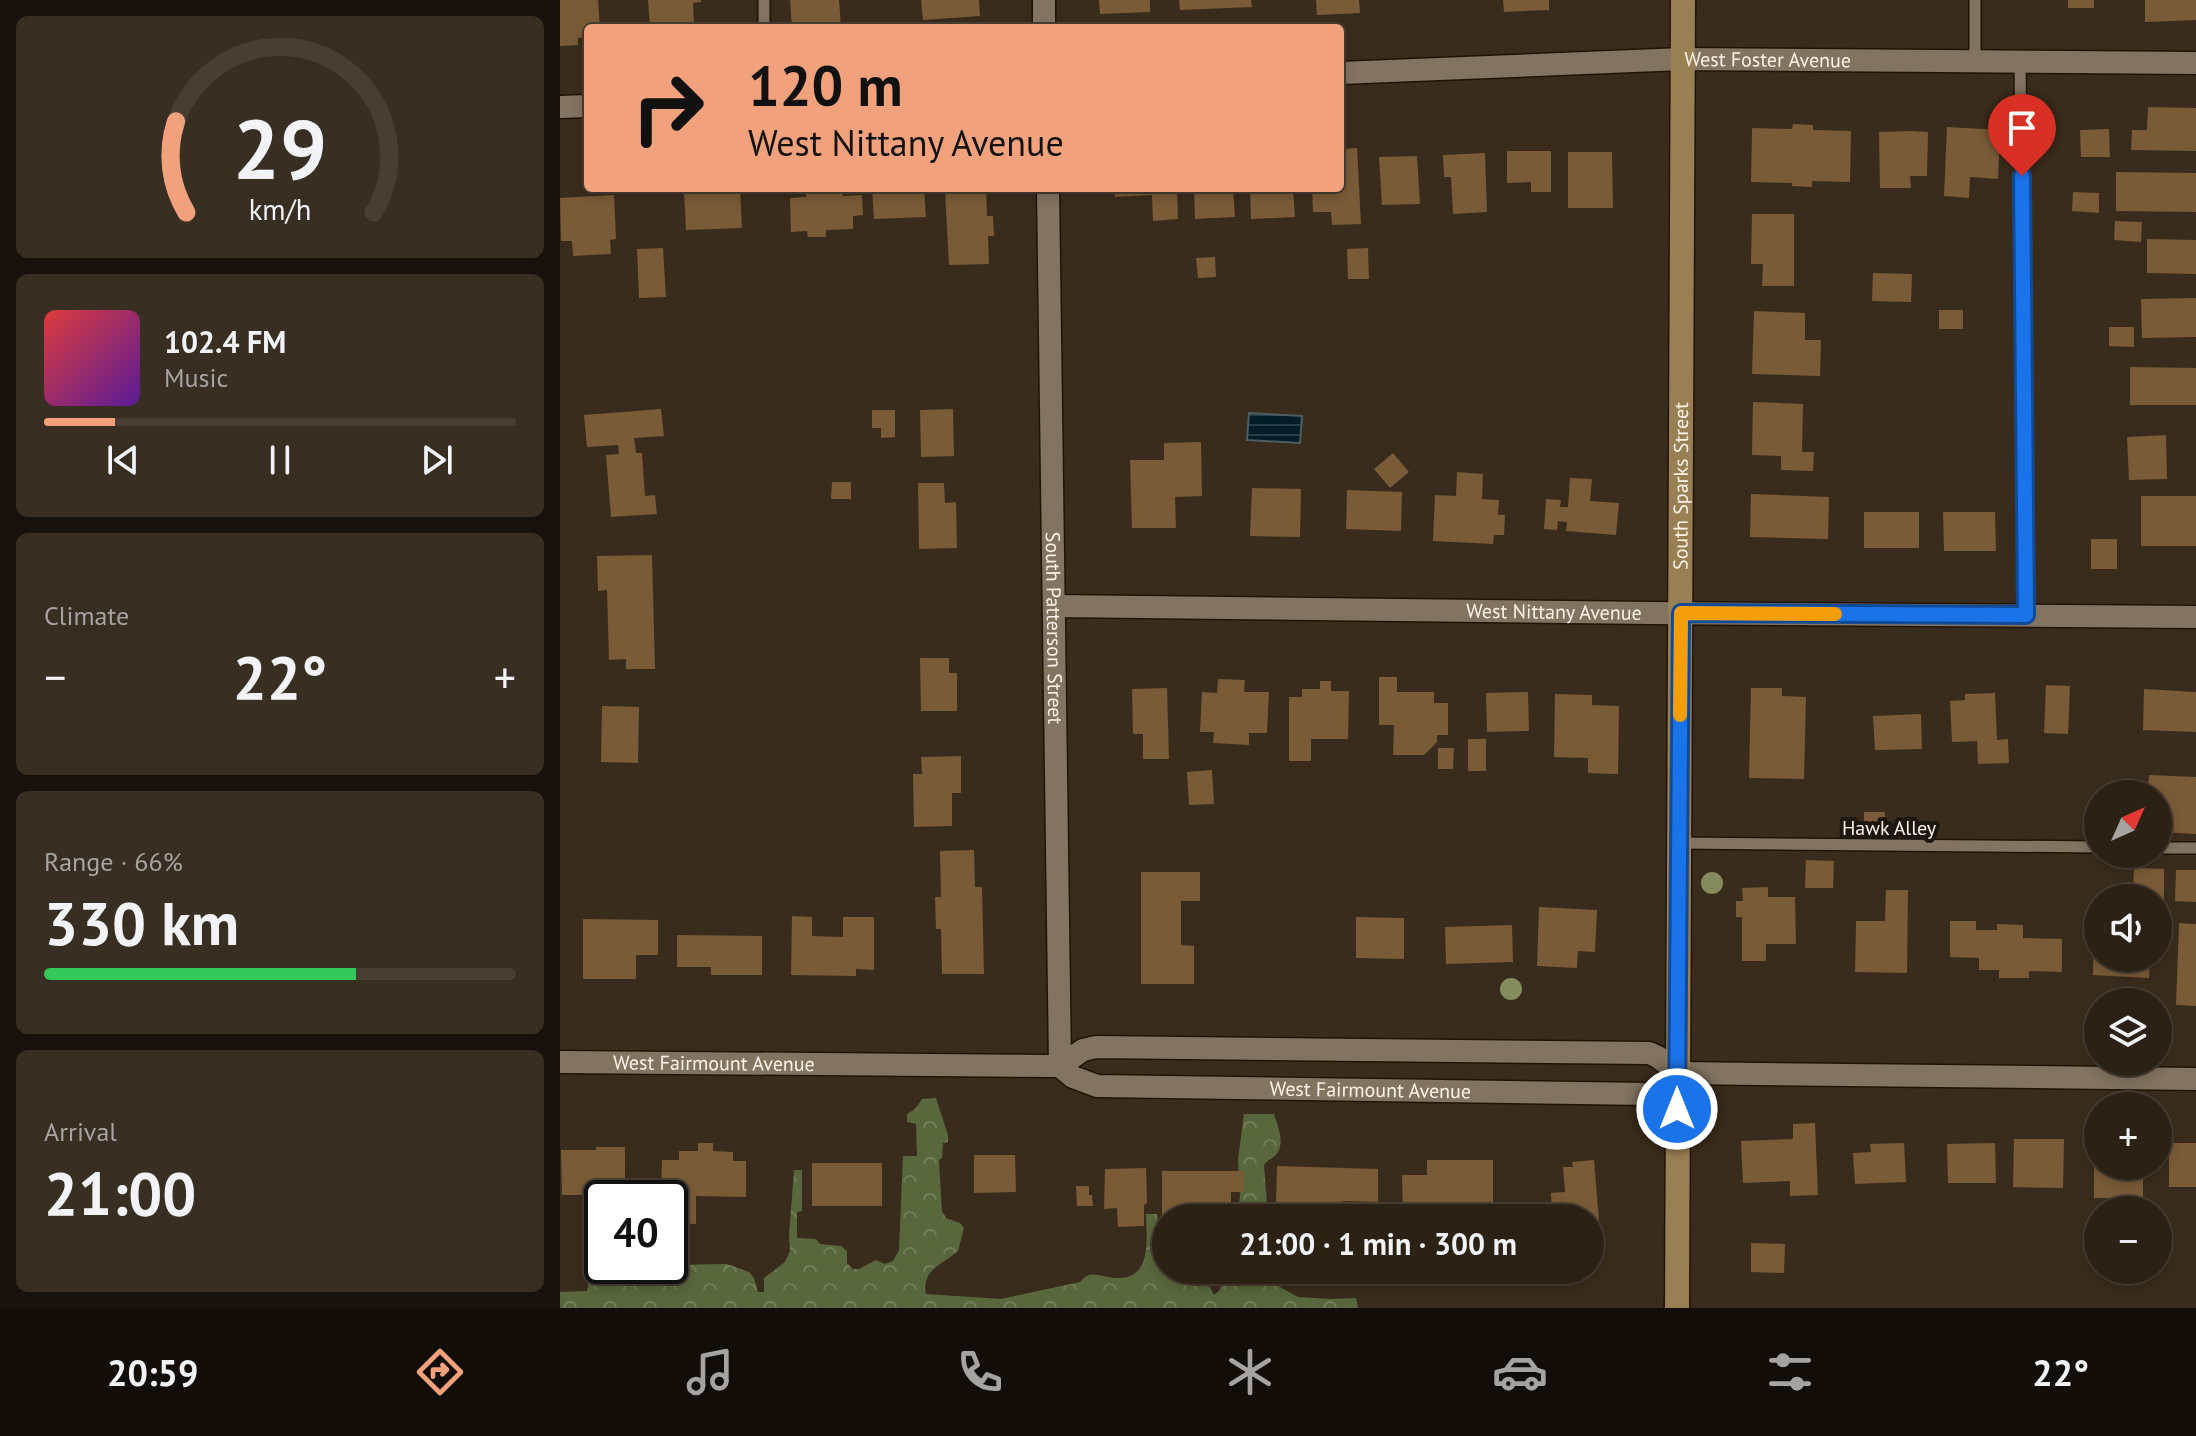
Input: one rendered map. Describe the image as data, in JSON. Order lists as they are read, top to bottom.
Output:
{
  "streets": {
    "street": [
      "West Foster Avenue",
      "South Sparks Street",
      "West Nittany Avenue",
      "South Patterson Street",
      "West Fairmount Avenue"
    ],
    "lane": ["Hawk Alley"]
  },
  "crossings": [
    ["West Foster Avenue", "South Sparks Street"],
    ["South Sparks Street", "West Nittany Avenue"],
    ["South Sparks Street", "Hawk Alley"],
    ["South Sparks Street", "West Fairmount Avenue"],
    ["West Nittany Avenue", "South Patterson Street"],
    ["South Patterson Street", "West Fairmount Avenue"]
  ],
  "north": "top right",
  "page": {
    "turn": ["120 m", "West Nittany Avenue"],
    "song": ["102.4 FM", "Music"],
    "tile": [
      "Climate",
      ["Range · 66%", "330 km"],
      ["Arrival", "21:00"]
    ],
    "heat": ["−", "22°", "+"],
    "map_buttons": ["+", "−"],
    "limit": "40",
    "trip": "21:00 · 1 min · 300 m",
    "tabs": ["20:59", "22°"],
    "gauge": ["29", "km/h"]
  }
}
